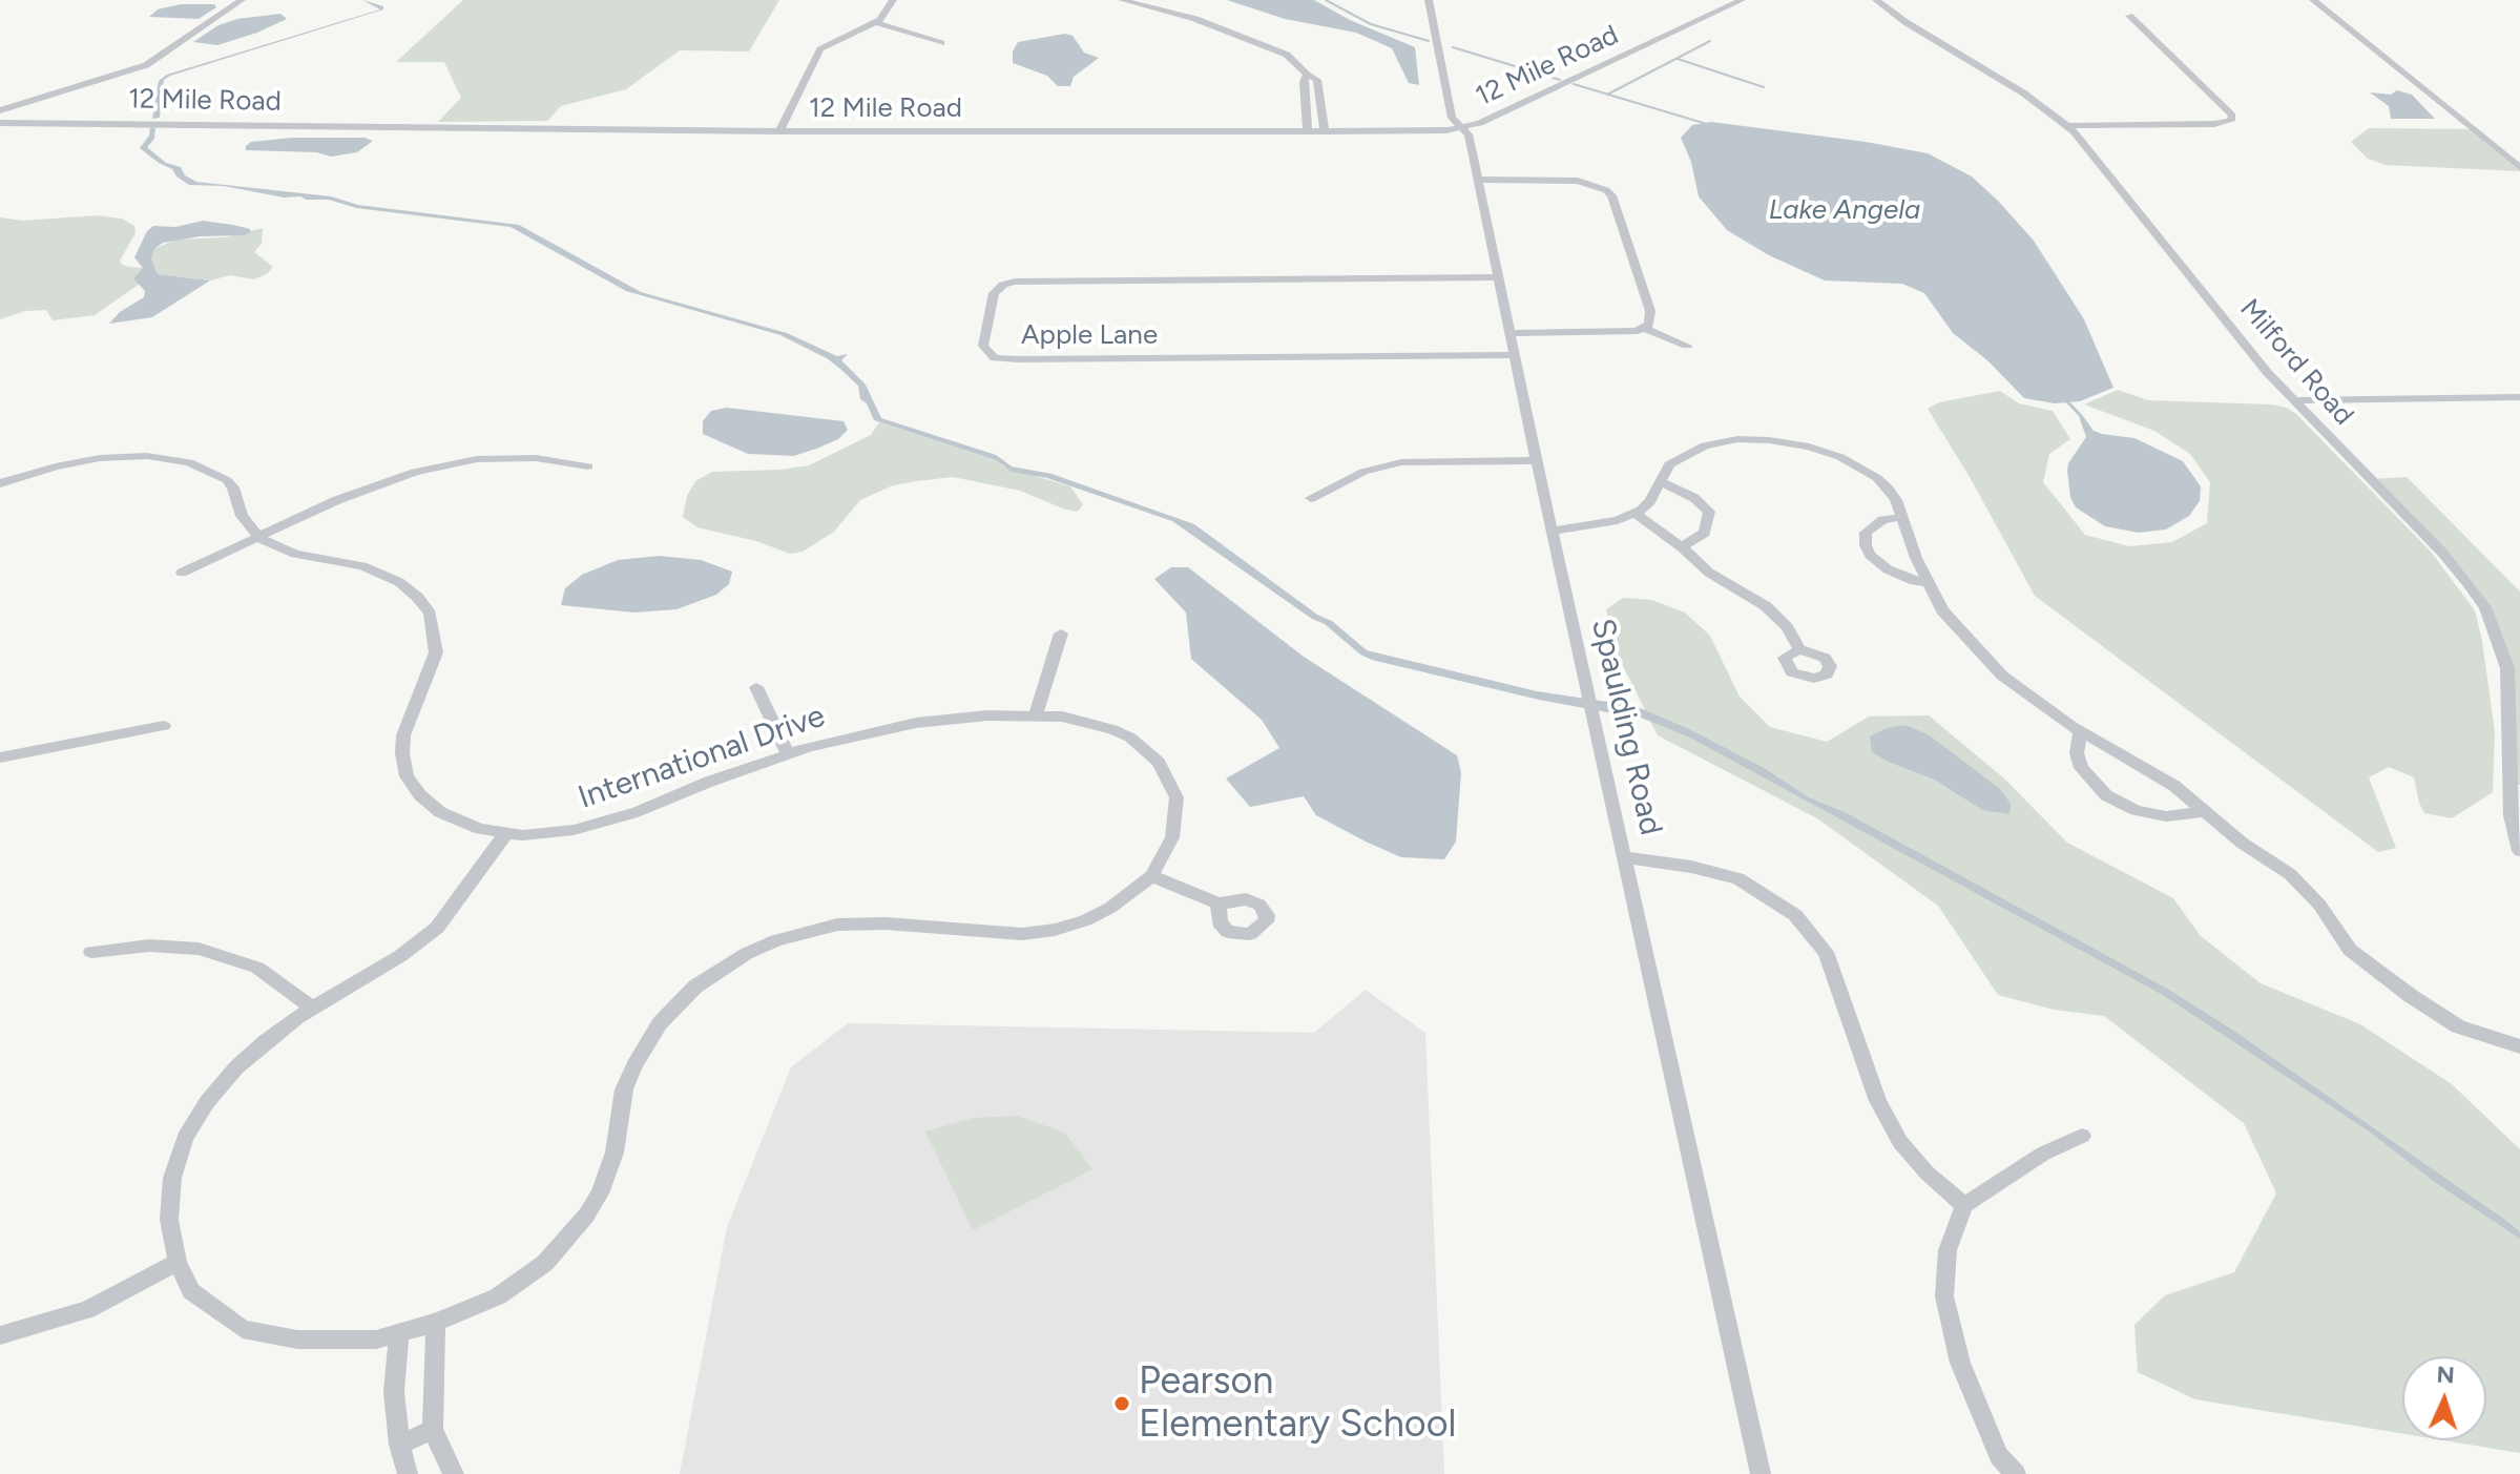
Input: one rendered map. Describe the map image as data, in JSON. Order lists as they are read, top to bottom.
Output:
{
  "streets": {
    "street": [
      "12 Mile Road",
      "Apple Lane",
      "Milford Road",
      "Spaulding Road",
      "International Drive"
    ]
  },
  "crossings": [
    ["12 Mile Road", "Spaulding Road"],
    ["Apple Lane", "Spaulding Road"]
  ],
  "water": ["Lake Angela"],
  "places": ["Pearson Elementary School"],
  "north": "top"
}
